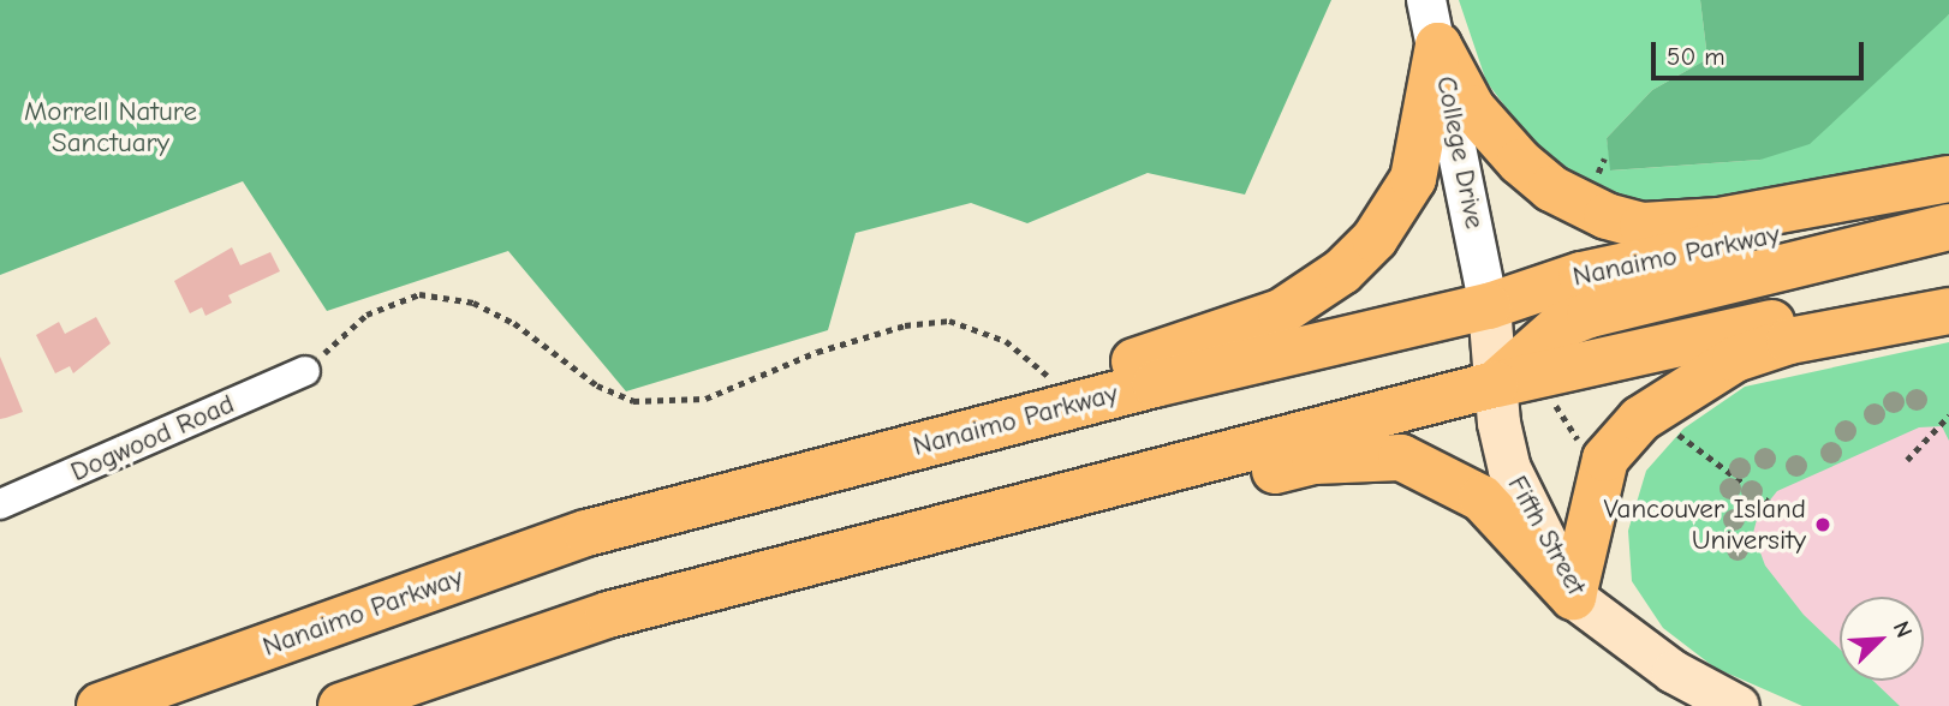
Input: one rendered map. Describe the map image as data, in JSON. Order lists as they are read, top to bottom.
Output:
{
  "streets": {
    "highway": ["Nanaimo Parkway"],
    "main road": ["Fifth Street"],
    "street": ["College Drive", "Dogwood Road"]
  },
  "crossings": [
    ["College Drive", "Nanaimo Parkway"],
    ["College Drive", "Fifth Street"],
    ["Nanaimo Parkway", "Fifth Street"]
  ],
  "parks": ["Morrell Nature Sanctuary"],
  "places": ["Vancouver Island University"],
  "scale_bar": "50 m",
  "north": "top right"
}
